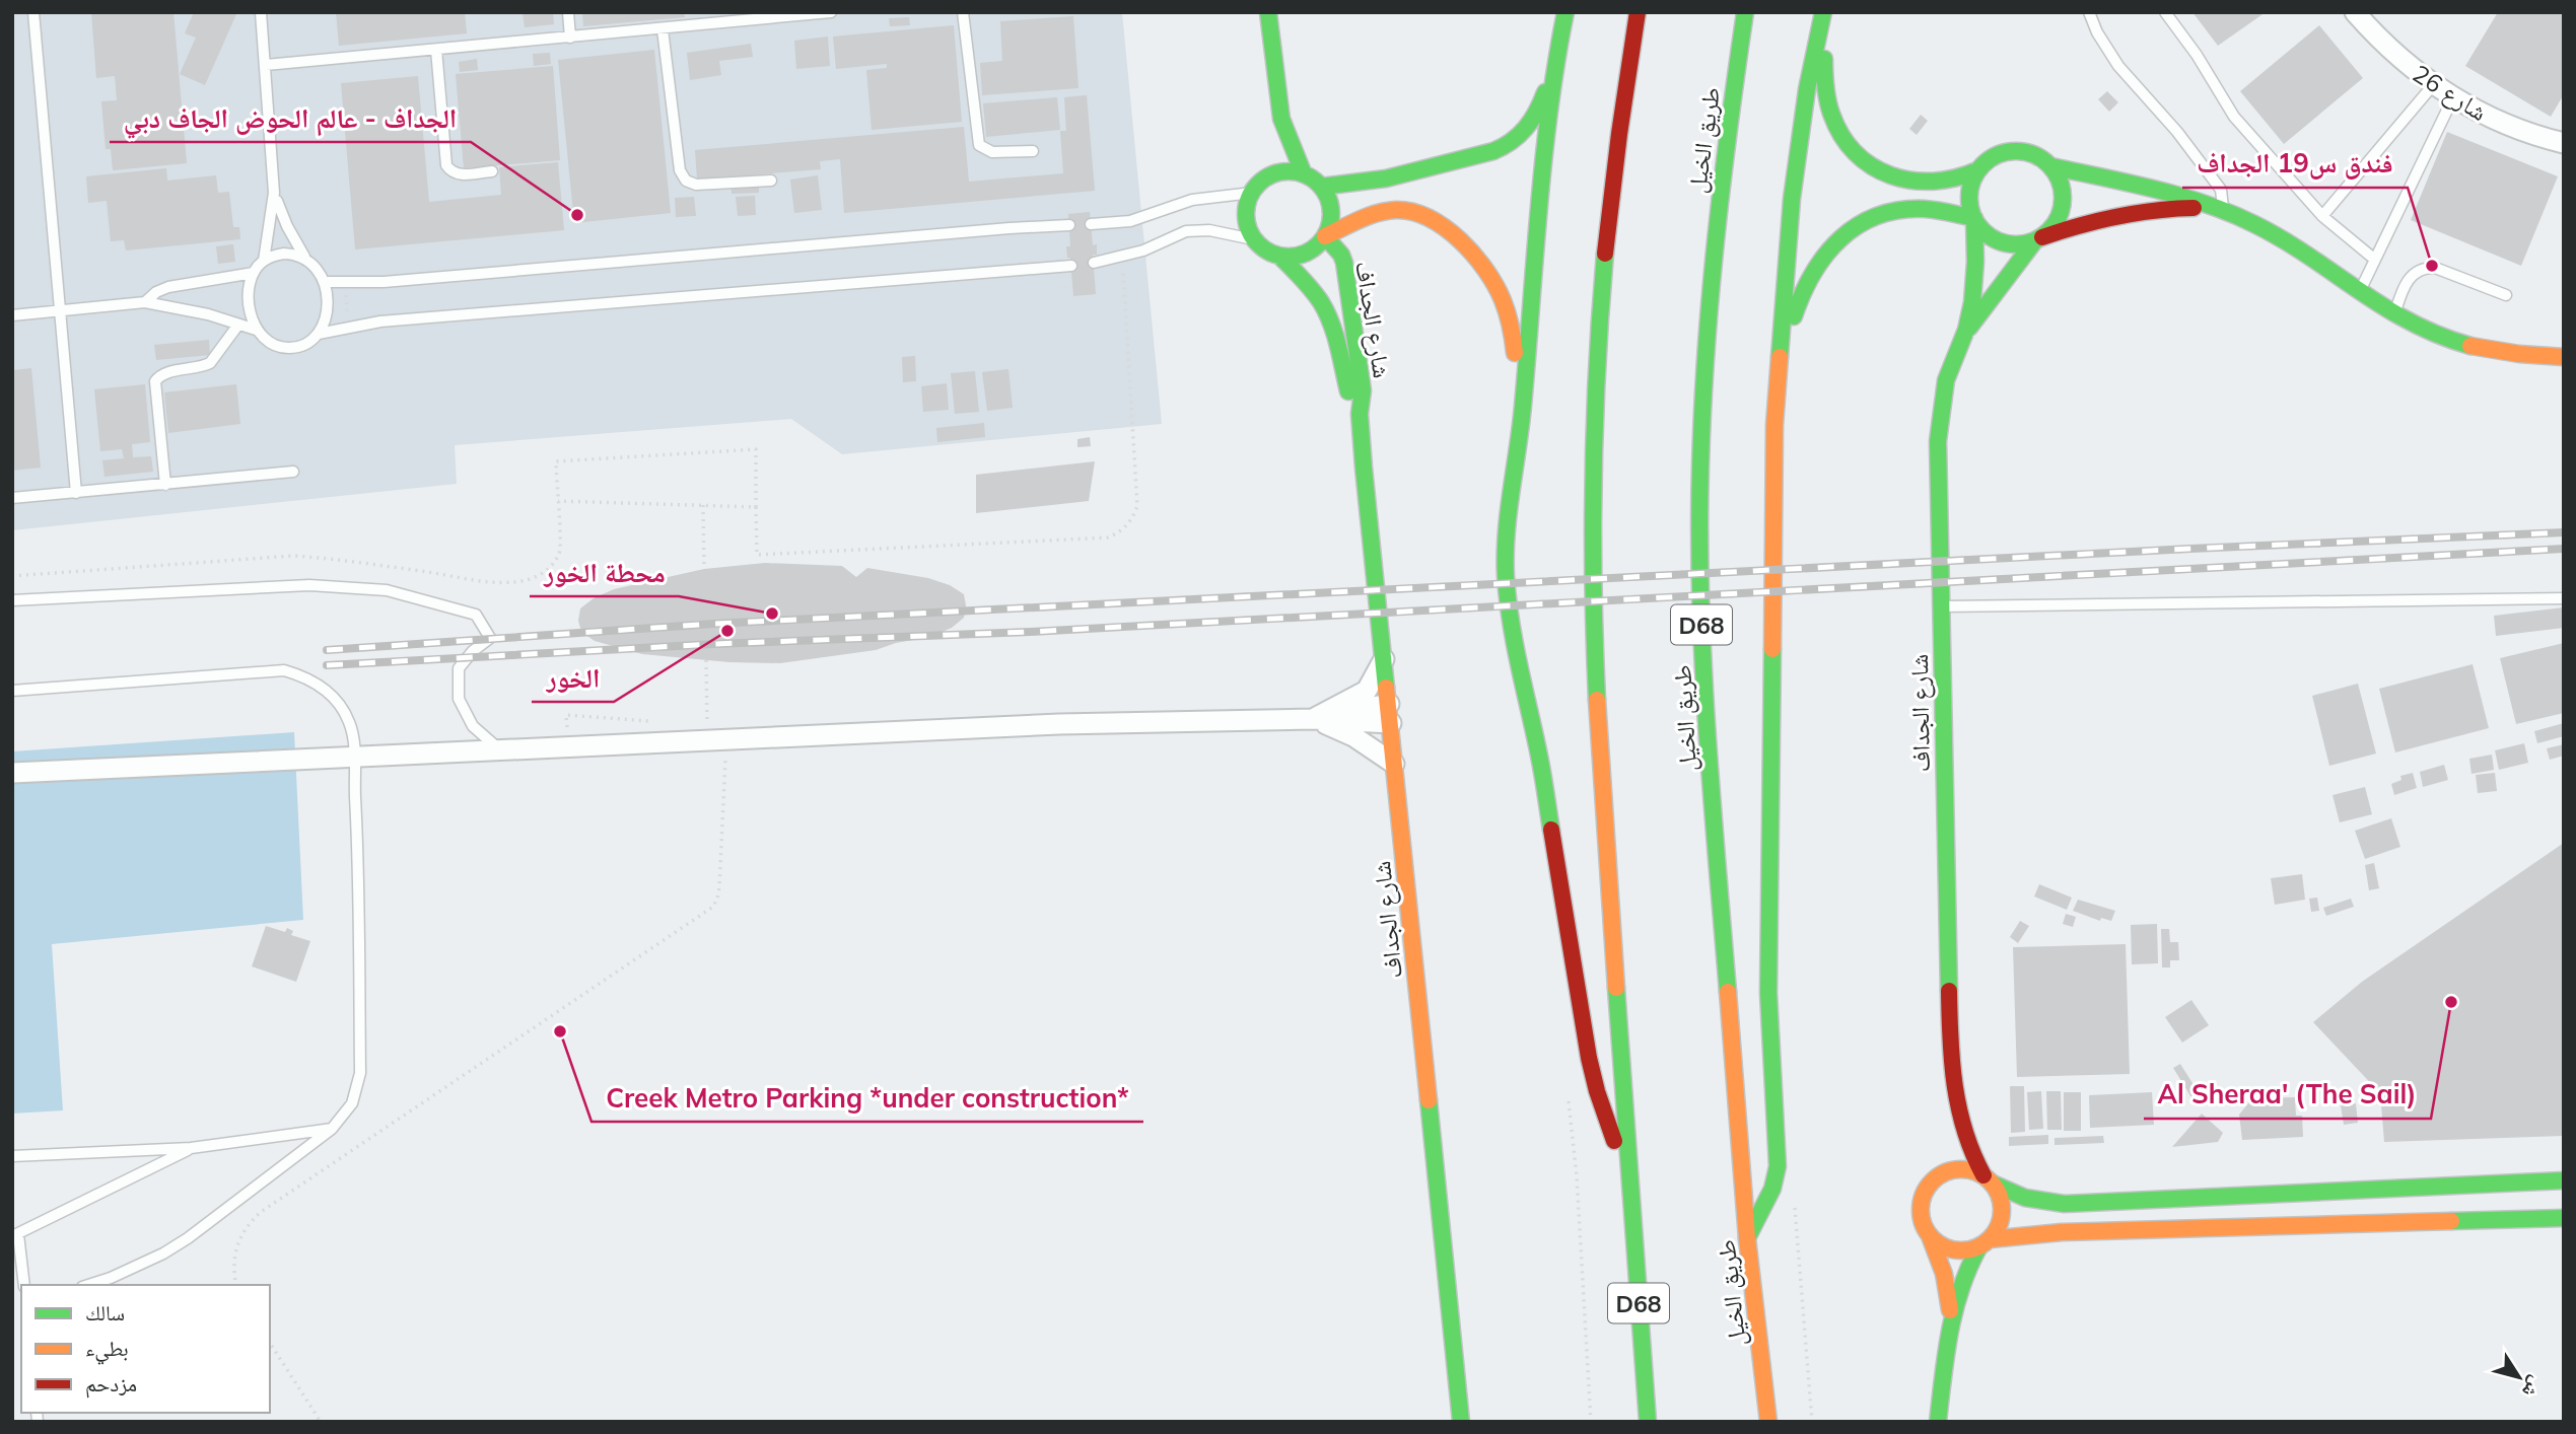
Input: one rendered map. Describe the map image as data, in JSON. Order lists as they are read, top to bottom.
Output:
{
  "streets": {
    "main road": ["طريق الخيل", "شارع الجداف", "D68"],
    "street": ["شارع 26"]
  },
  "places": [
    "الجداف - عالم الحوض الجاف دبي",
    "فندق س19 الجداف",
    "محطة الخور",
    "الخور",
    "Al Sheraa' (The Sail)",
    "Creek Metro Parking *under construction*"
  ],
  "legend": ["سالك", "بطيء", "مزدحم"],
  "north": "bottom right"
}
